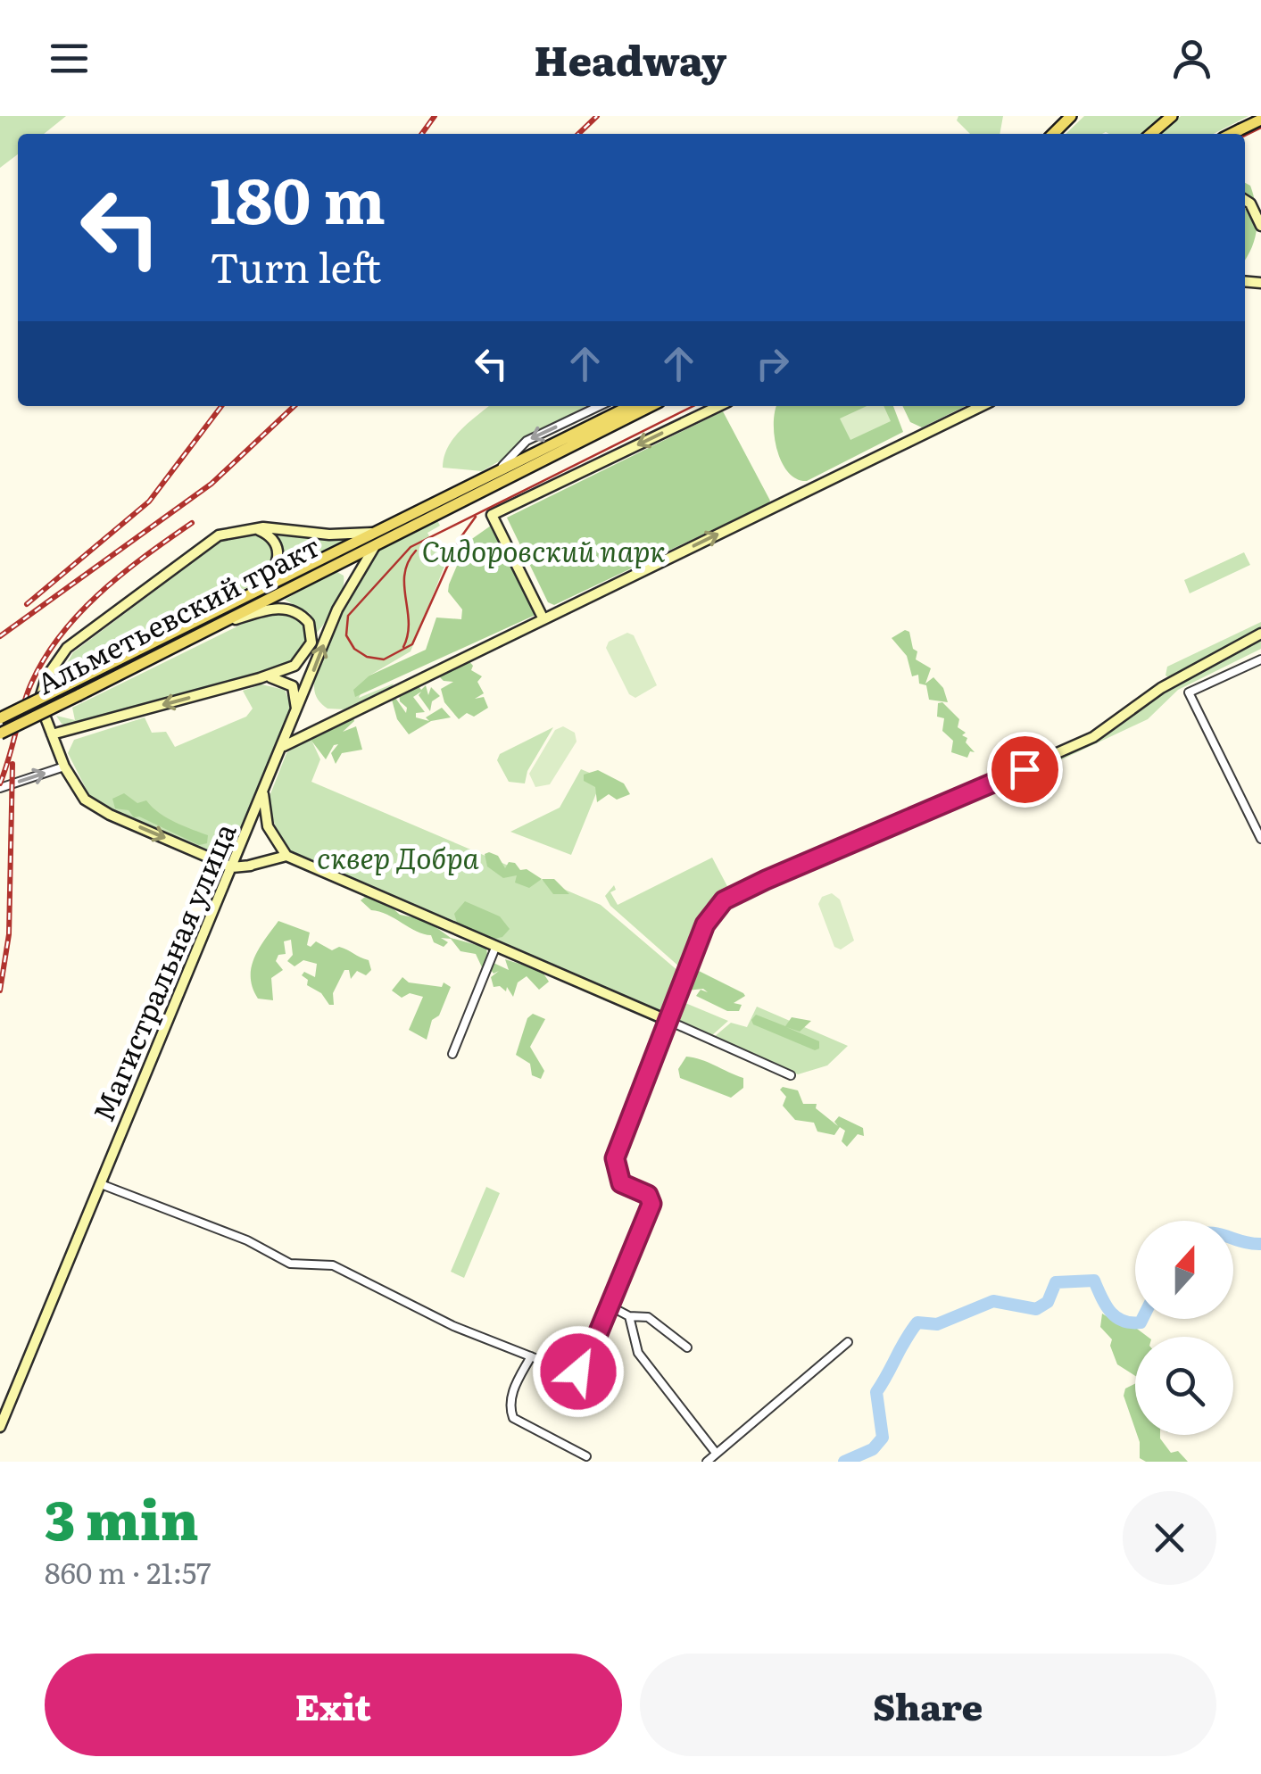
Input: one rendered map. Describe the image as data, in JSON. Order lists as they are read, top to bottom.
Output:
{
  "streets": {
    "main road": ["Альметьевский тракт"],
    "street": ["Магистральная улица"]
  },
  "crossings": [
    ["Альметьевский тракт", "Магистральная улица"]
  ],
  "parks": ["Сидоровский парк", "сквер Добра"],
  "north": "top",
  "page": {
    "header": "Headway",
    "turn": ["180 m", "Turn left"],
    "heading": ["3 min", "860 m · 21:57"],
    "buttons": ["Exit", "Share"]
  }
}
